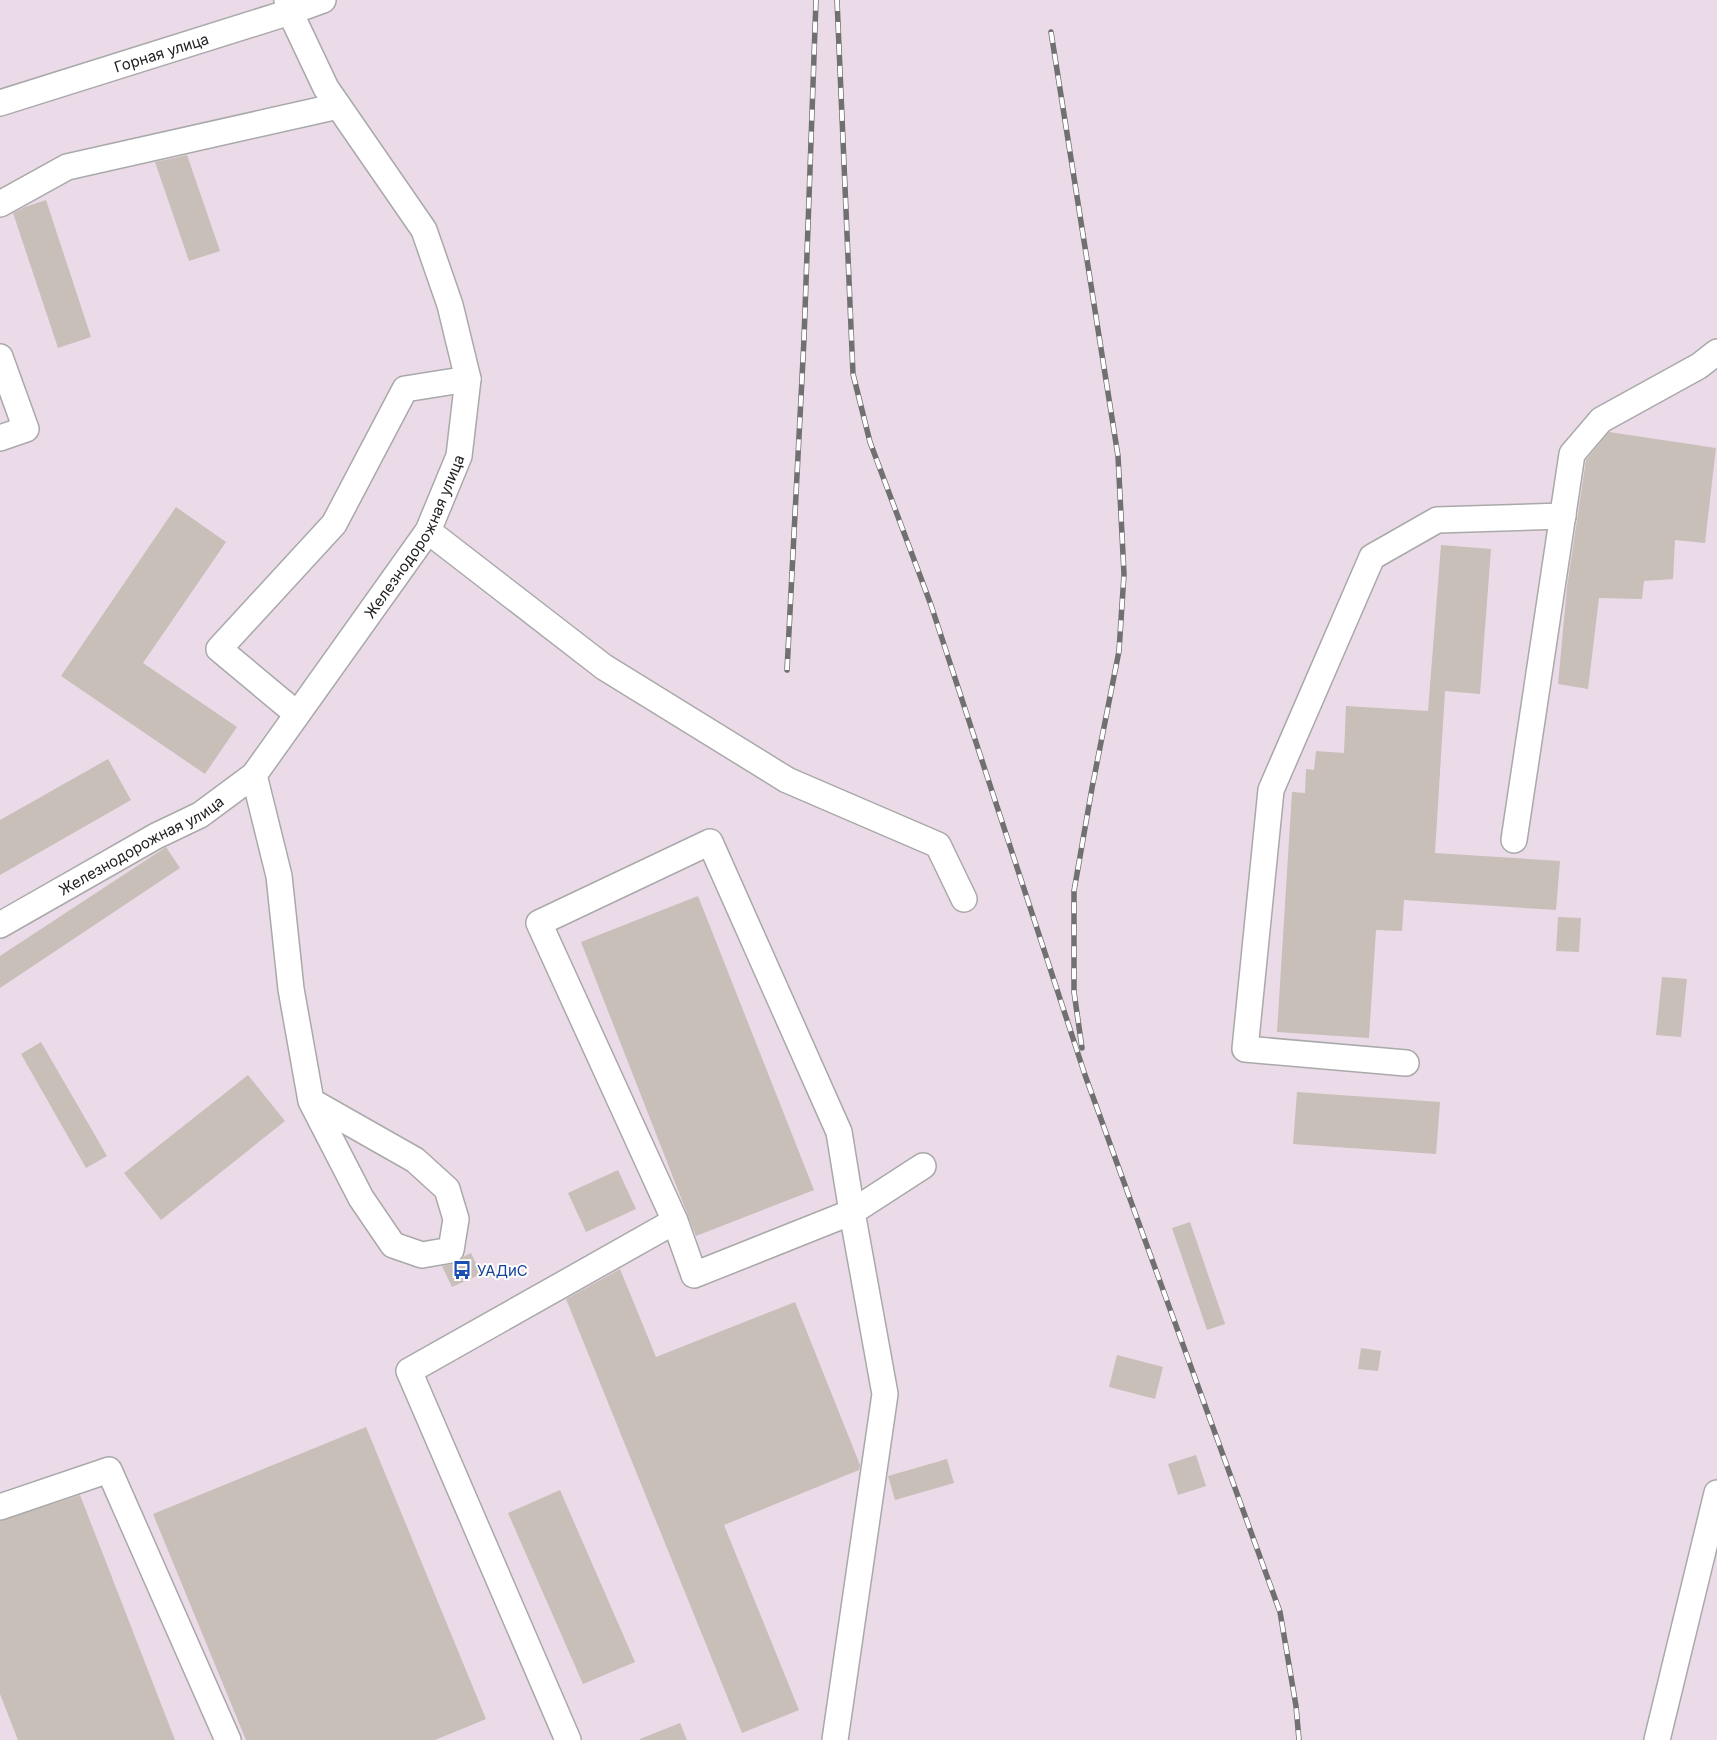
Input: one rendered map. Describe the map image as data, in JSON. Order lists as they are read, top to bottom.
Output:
{
  "streets": {
    "street": ["Горная улица", "Железнодорожная улица"]
  },
  "crossings": [
    ["Горная улица", "Железнодорожная улица"]
  ],
  "places": {
    "bus stop": ["УАДиС"]
  }
}
